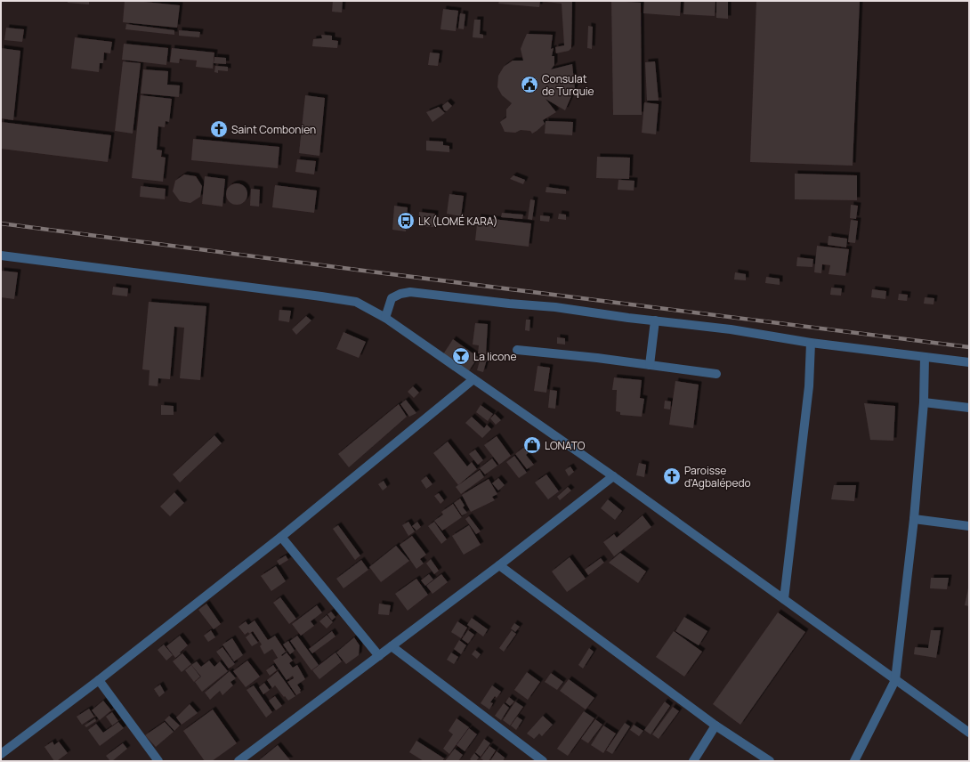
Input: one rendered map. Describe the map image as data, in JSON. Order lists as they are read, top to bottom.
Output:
{
  "places": {
    "public building": ["Consulat de Turquie"],
    "church": ["Saint Combonien", "Paroisse d'Agbalépedo"],
    "bus stop": ["LK (LOMÉ KARA)"],
    "bar": ["La licone"],
    "shop": ["LONATO"]
  }
}
